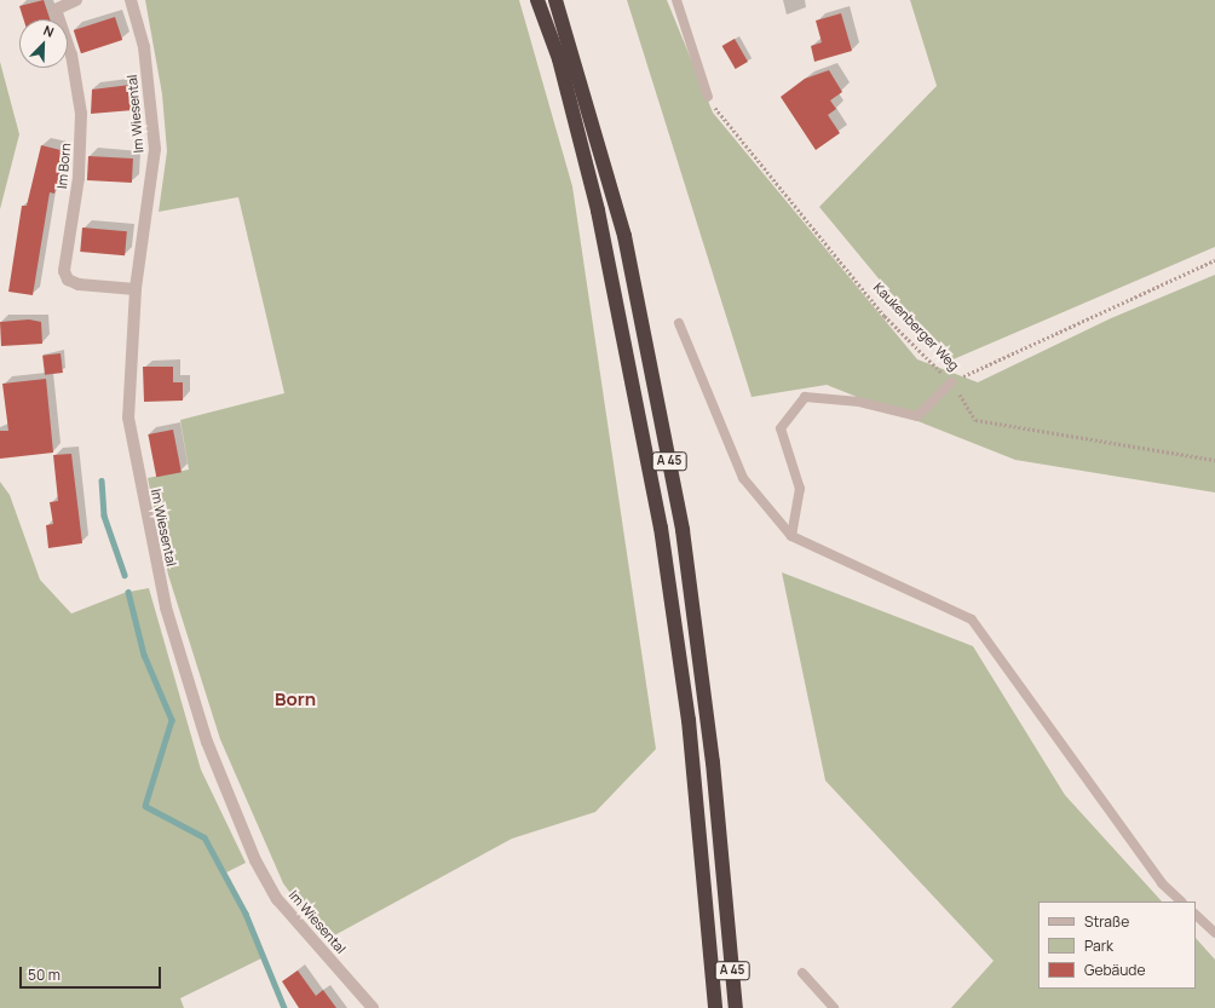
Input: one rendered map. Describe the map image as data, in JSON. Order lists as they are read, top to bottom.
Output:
{
  "streets": {
    "highway": ["A 45"],
    "street": ["Im Wiesental", "Im Born"],
    "path": ["Kaukenberger Weg"]
  },
  "crossings": [
    ["Im Wiesental", "Im Born"]
  ],
  "districts": ["Born"],
  "legend": ["Straße", "Park", "Gebäude"],
  "scale_bar": "50 m",
  "north": "top right"
}
